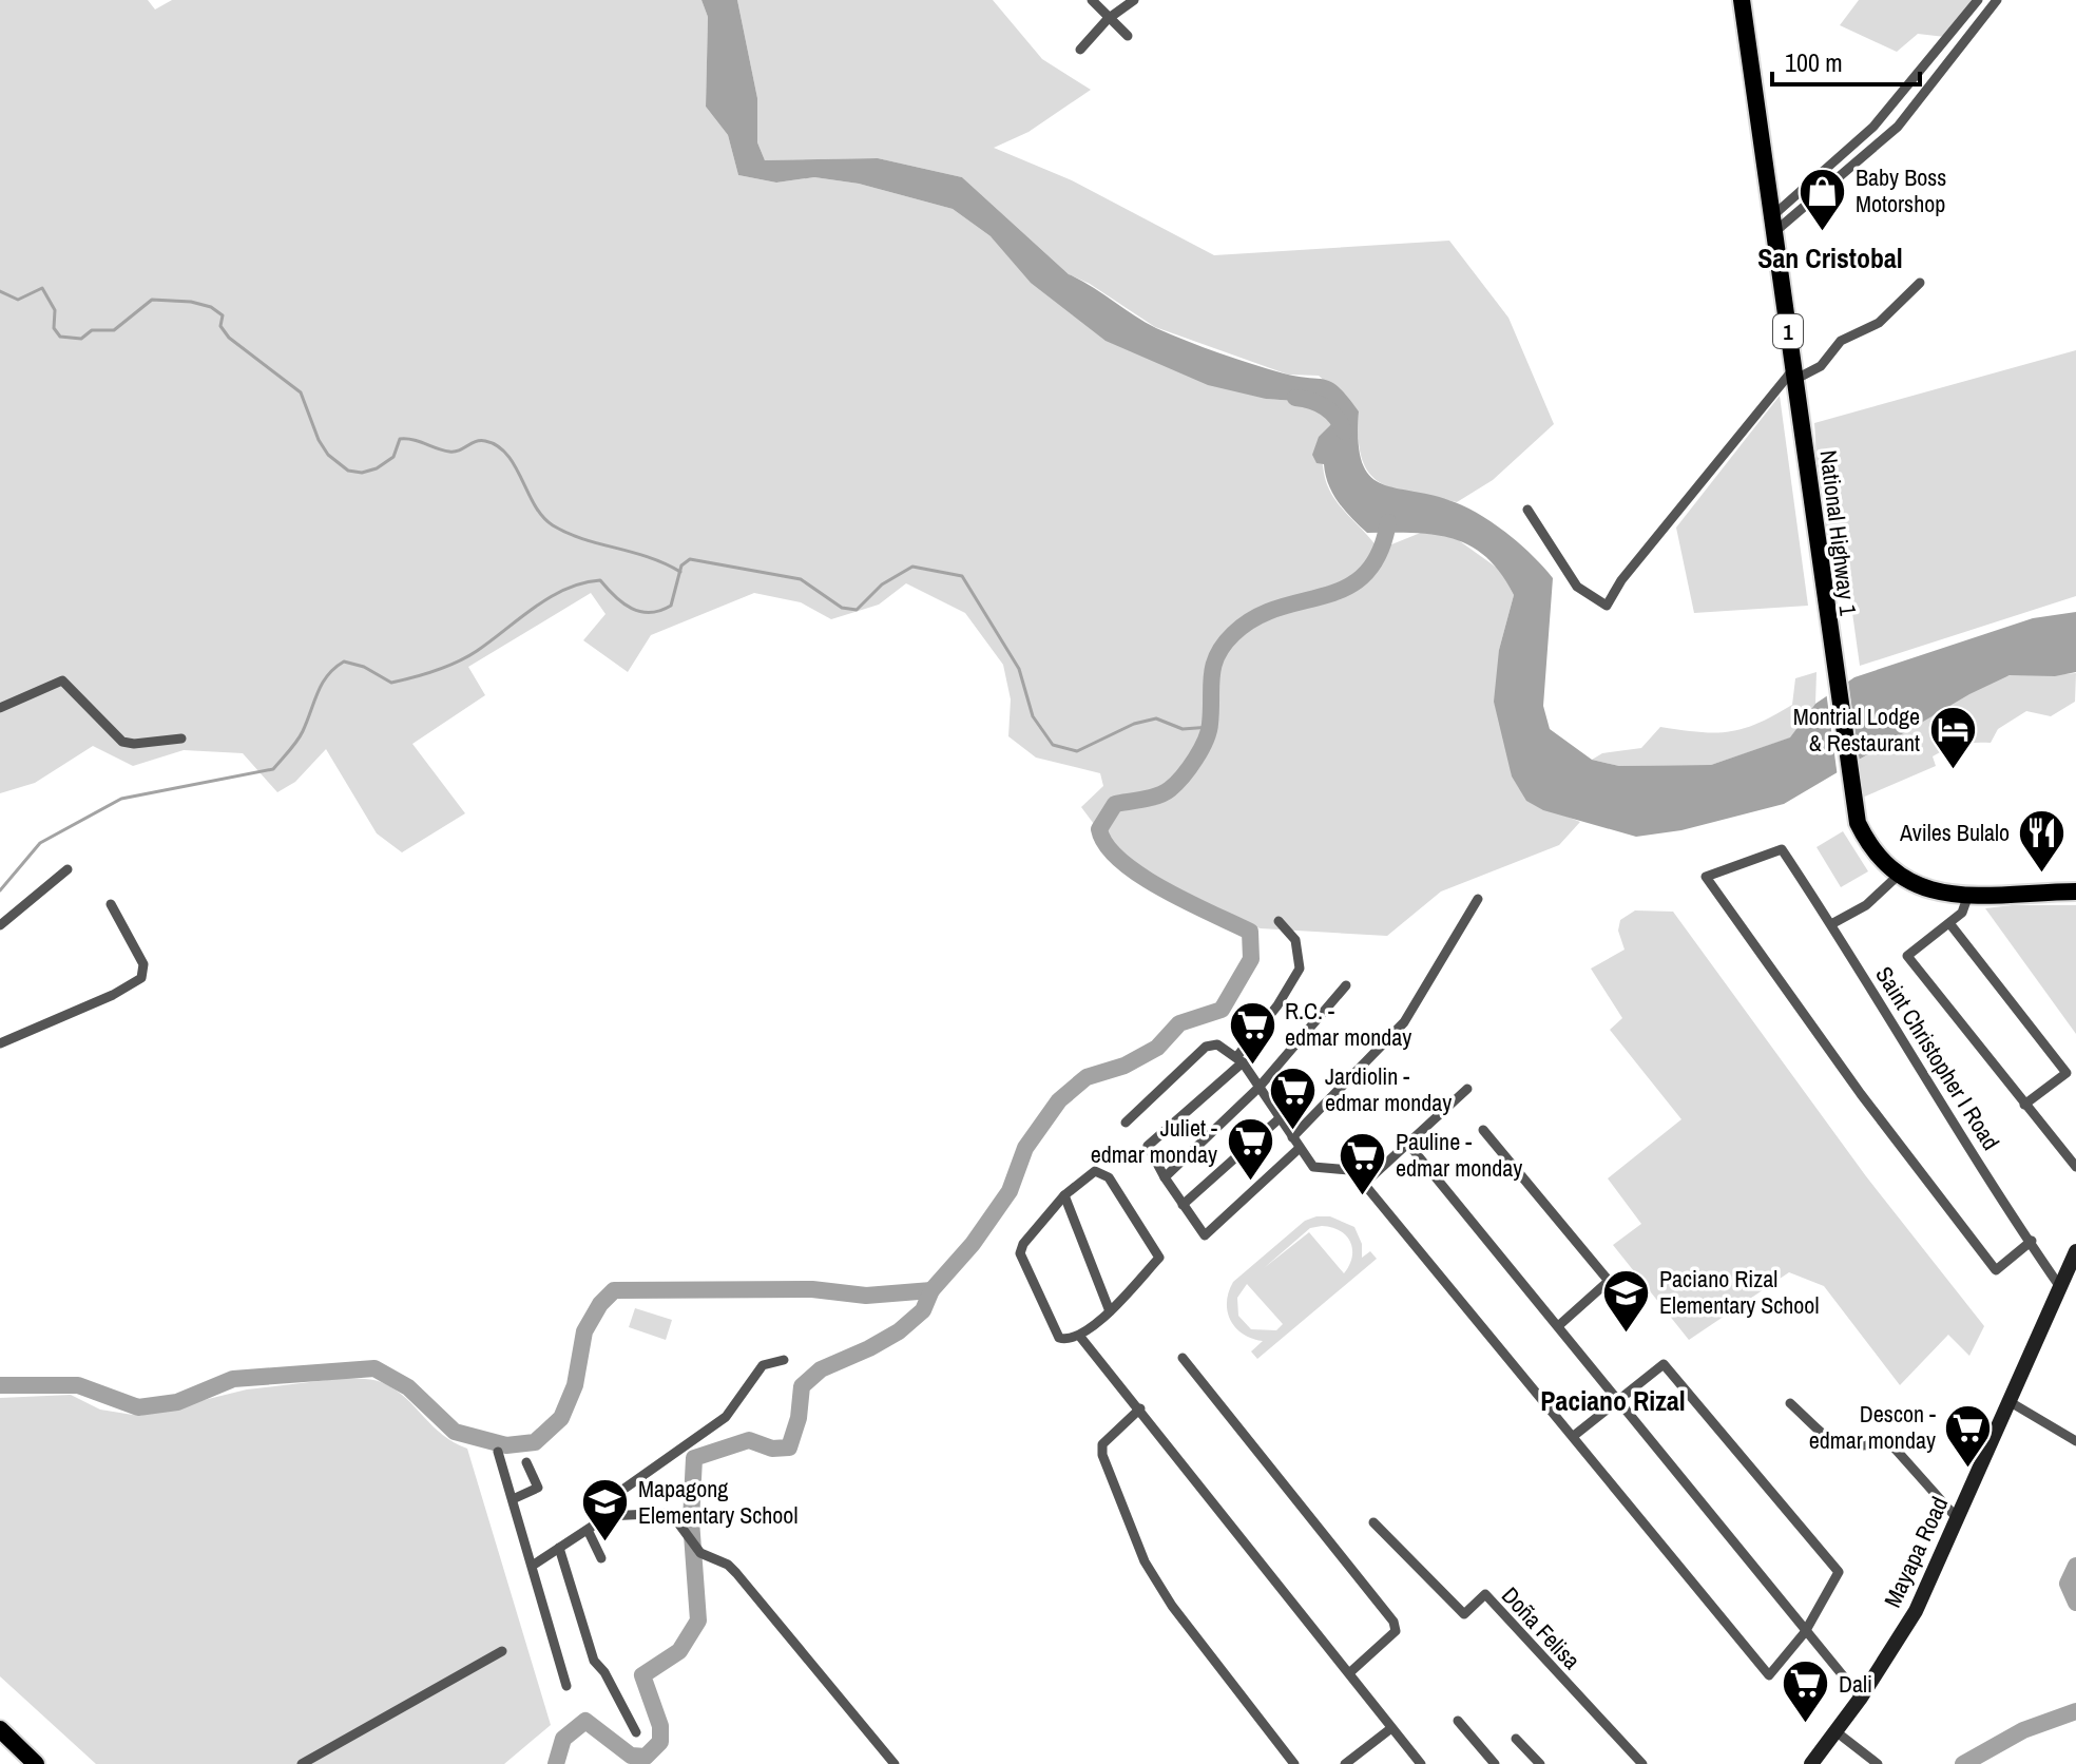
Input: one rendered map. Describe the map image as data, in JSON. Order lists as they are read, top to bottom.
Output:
{
  "streets": {
    "highway": ["1", "National Highway 1"],
    "main road": ["Mayapa Road"],
    "street": ["Saint Christopher I Road", "Doña Felisa"]
  },
  "crossings": [
    ["Saint Christopher I Road", "Mayapa Road"]
  ],
  "districts": ["San Cristobal", "Paciano Rizal"],
  "places": {
    "shop": ["Baby Boss Motorshop"],
    "hotel": ["Montrial Lodge & Restaurant"],
    "restaurant": ["Aviles Bulalo"],
    "supermarket": [
      "R.C. - edmar monday",
      "Jardiolin - edmar monday",
      "Juliet - edmar monday",
      "Pauline - edmar monday",
      "Descon - edmar monday",
      "Dali"
    ],
    "school or university": ["Paciano Rizal Elementary School", "Mapagong Elementary School"]
  },
  "scale_bar": "100 m"
}
